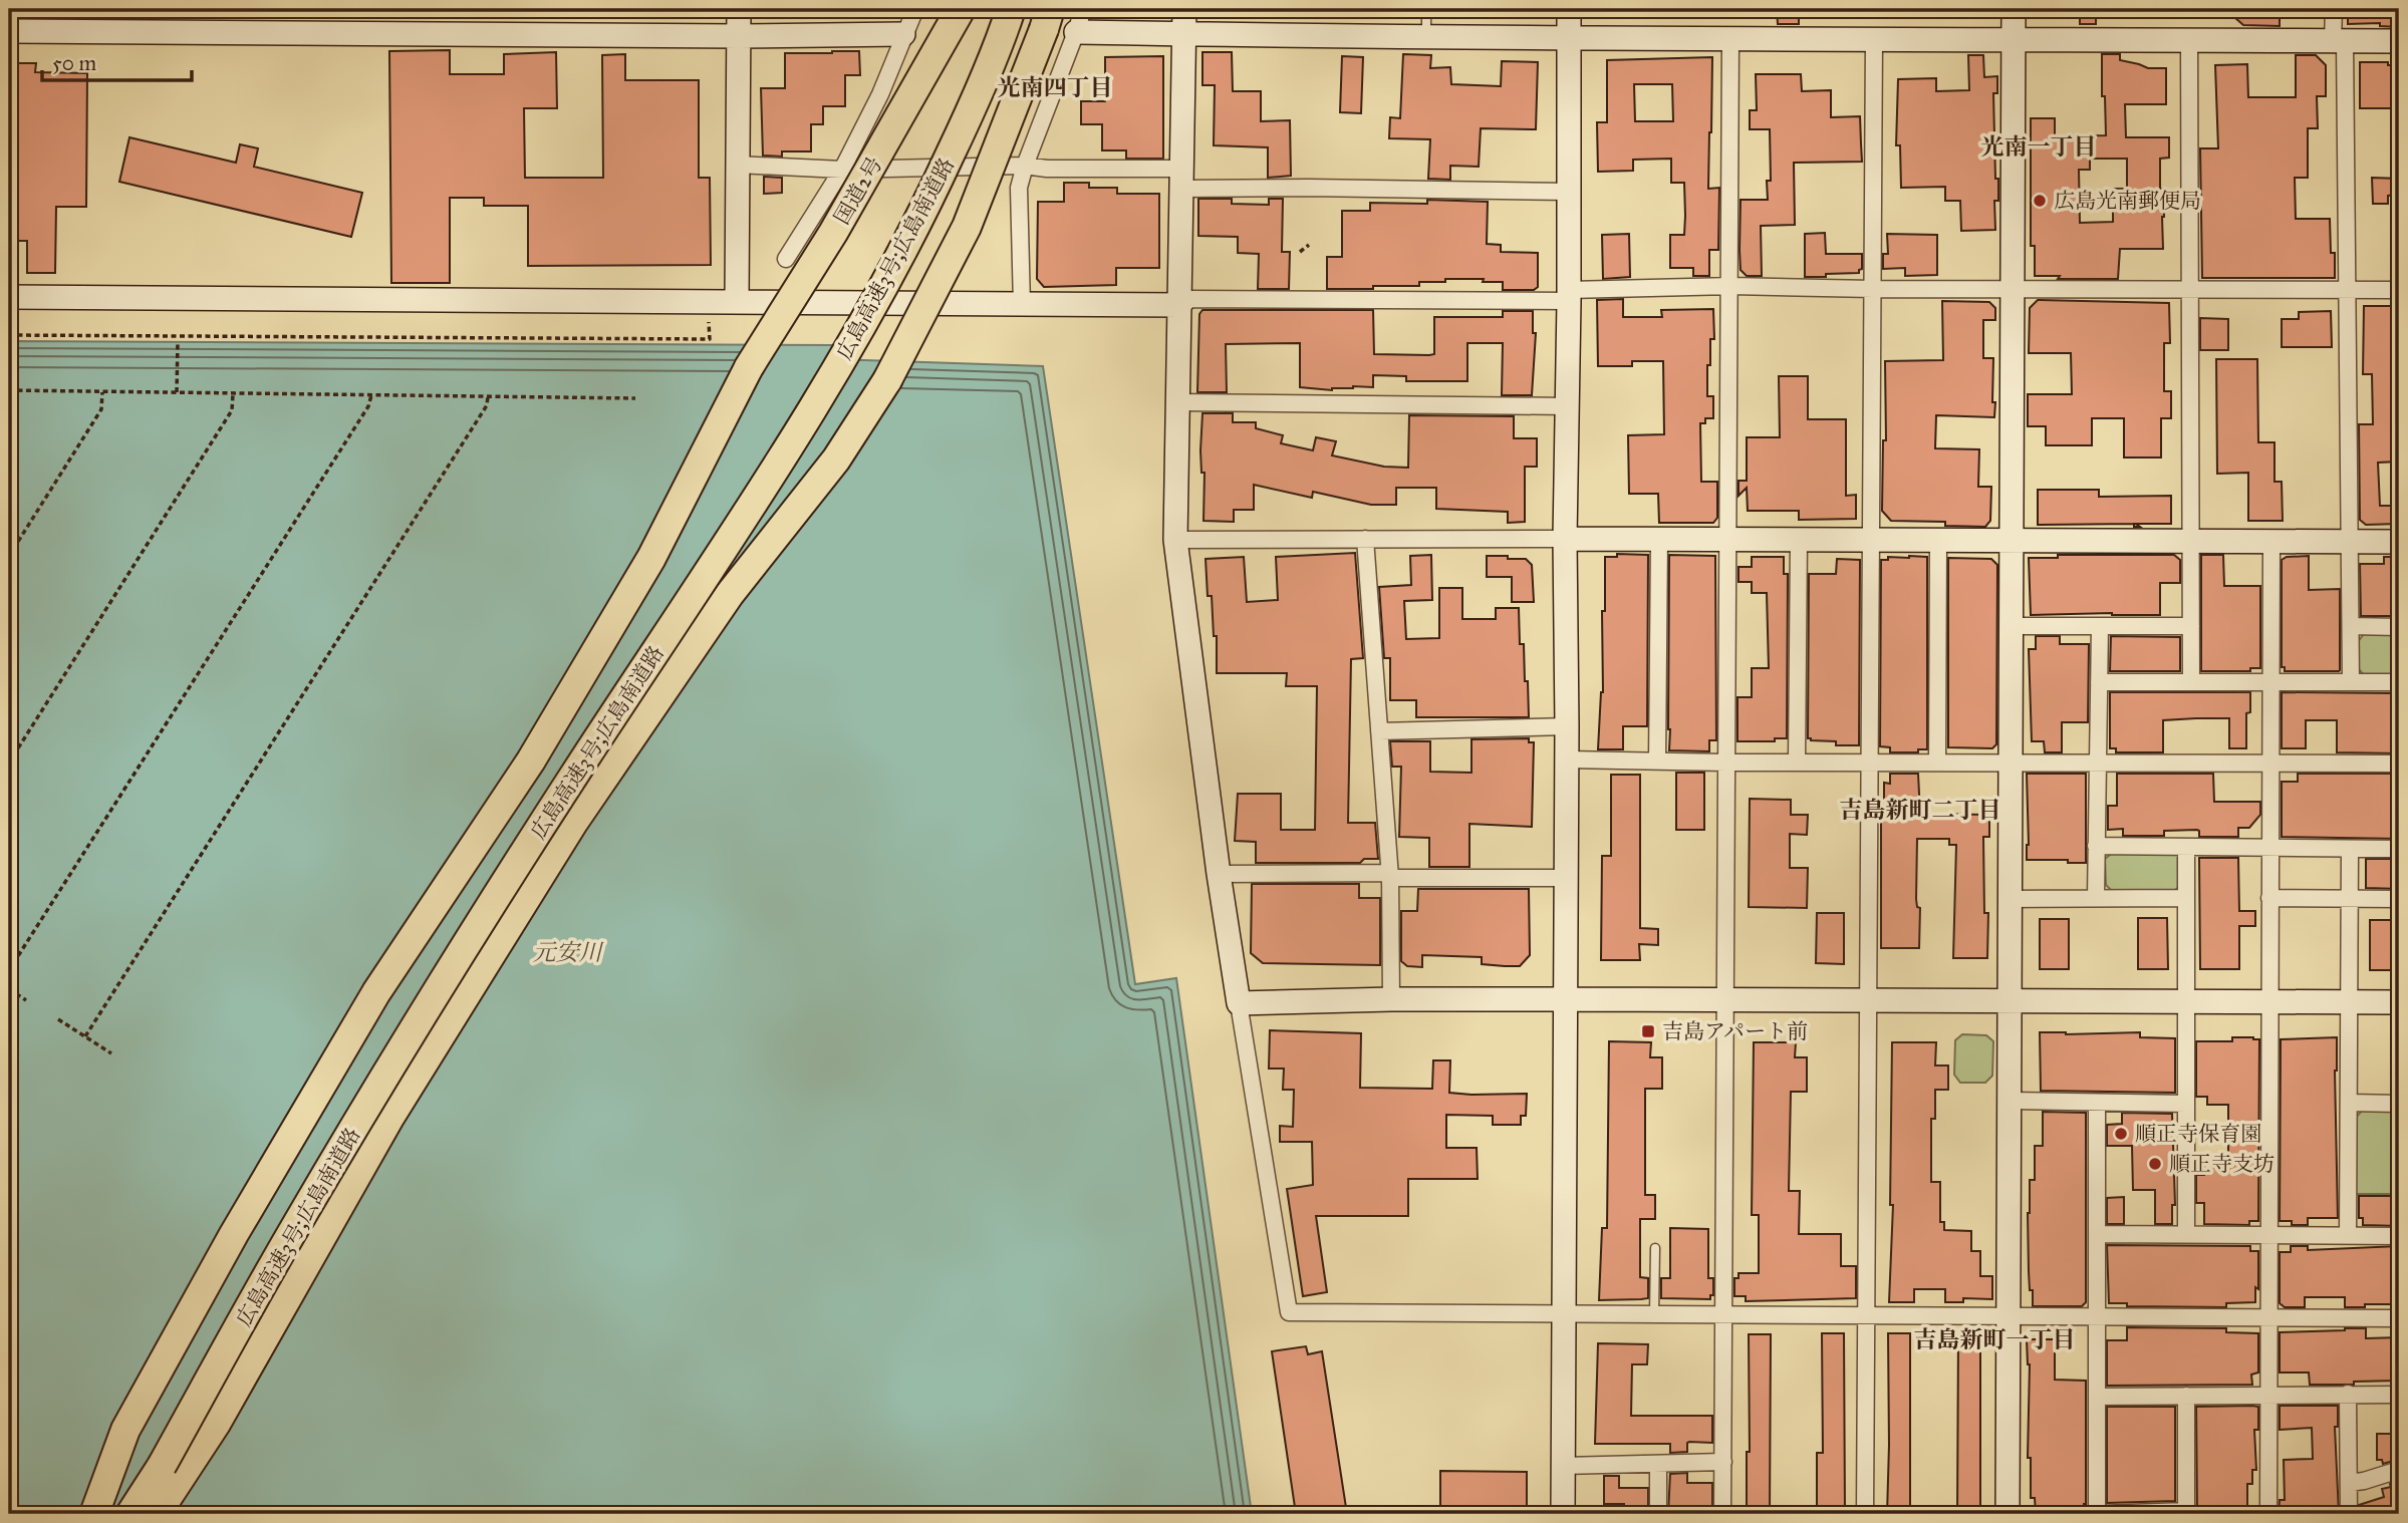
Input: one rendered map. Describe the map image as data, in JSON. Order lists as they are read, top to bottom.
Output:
{
  "streets": {
    "highway": ["国道2号", "広島高速3号;広島南道路"]
  },
  "districts": [
    "光南四丁目",
    "光南一丁目",
    "吉島新町二丁目",
    "吉島新町一丁目"
  ],
  "water": ["元安川"],
  "places": {
    "other": ["広島光南郵便局", "順正寺保育園", "順正寺支坊"],
    "transit": ["吉島アパート前"]
  },
  "scale_bar": "50 m"
}
